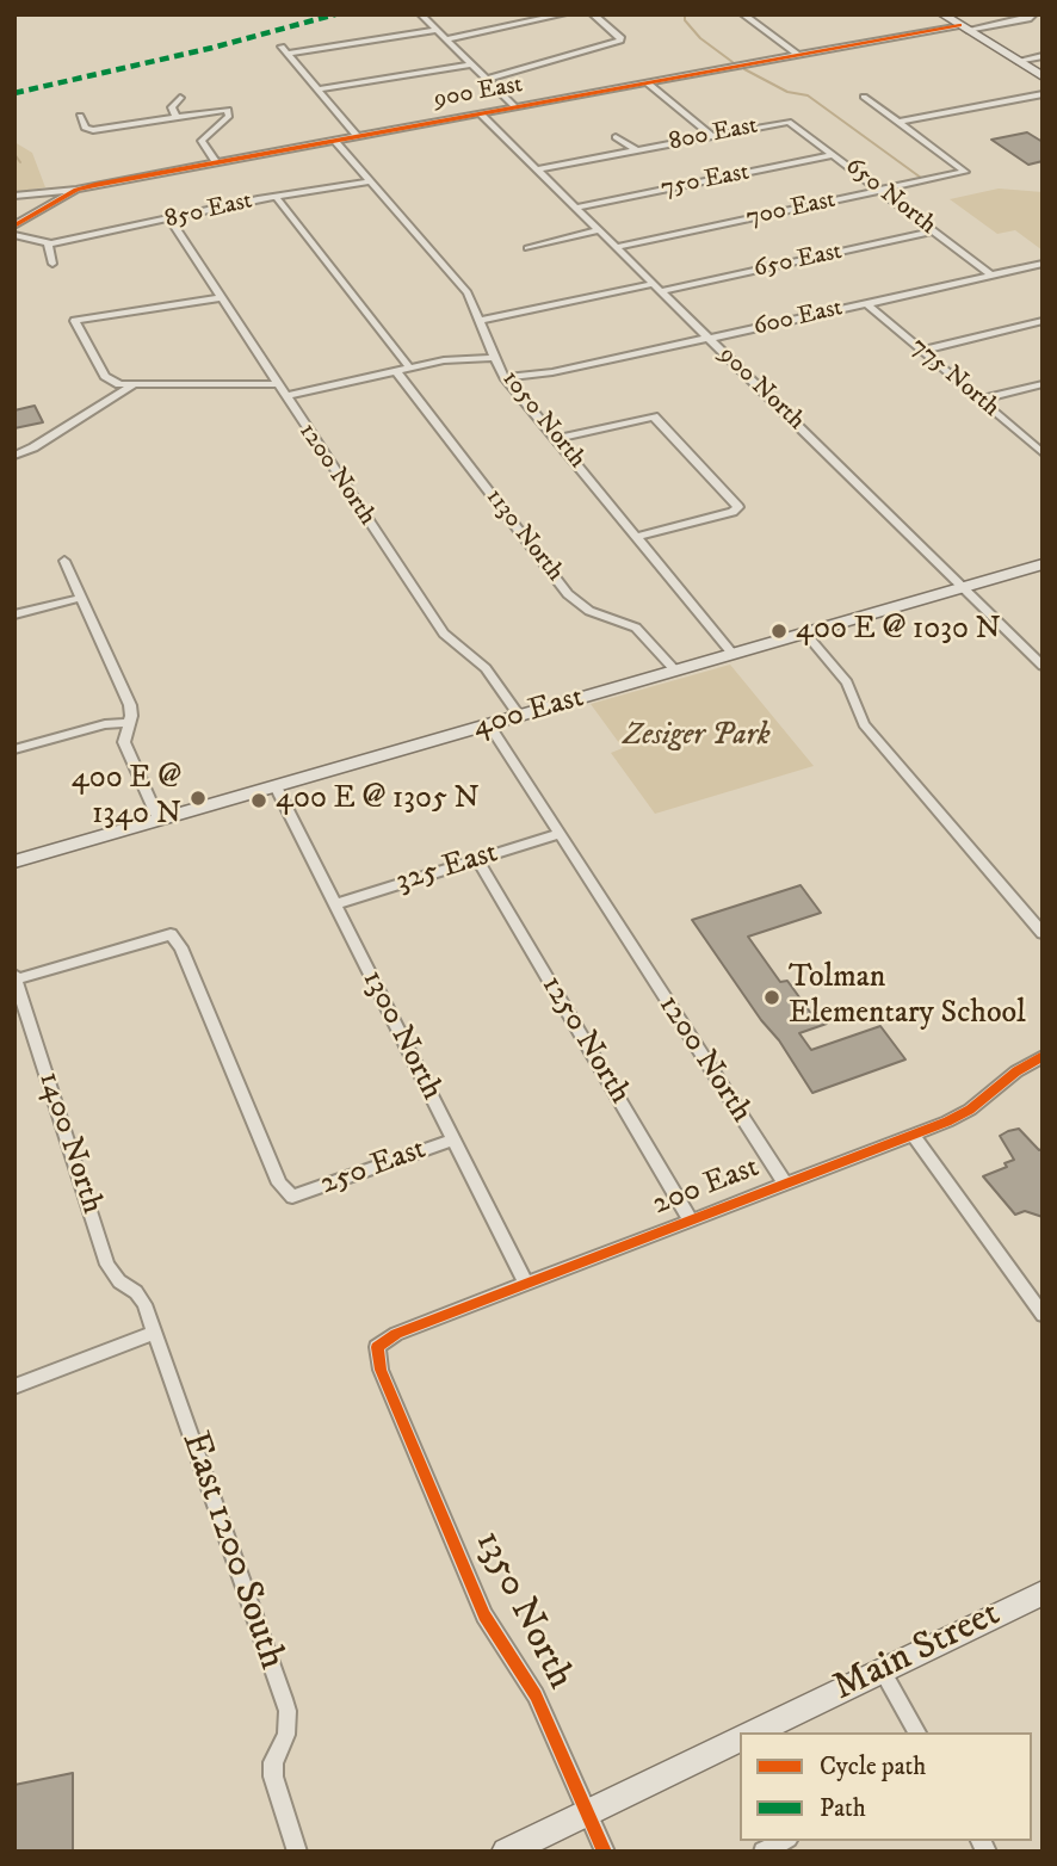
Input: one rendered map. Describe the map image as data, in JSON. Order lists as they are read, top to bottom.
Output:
{
  "streets": {
    "main road": ["400 East", "Main Street"],
    "street": [
      "900 East",
      "800 East",
      "750 East",
      "650 North",
      "700 East",
      "850 East",
      "650 East",
      "600 East",
      "775 North",
      "900 North",
      "1050 North",
      "1200 North",
      "1130 North",
      "325 East",
      "1300 North",
      "1250 North",
      "1400 North",
      "250 East",
      "200 East",
      "East 1200 South",
      "1350 North"
    ]
  },
  "crossings": [
    ["900 East", "900 North"],
    ["900 East", "1050 North"],
    ["800 East", "650 North"],
    ["800 East", "900 North"],
    ["750 East", "650 North"],
    ["750 East", "900 North"],
    ["650 North", "700 East"],
    ["650 North", "650 East"],
    ["650 North", "600 East"],
    ["700 East", "900 North"],
    ["850 East", "1050 North"],
    ["850 East", "1200 North"],
    ["650 East", "900 North"],
    ["650 East", "1050 North"],
    ["600 East", "775 North"],
    ["600 East", "900 North"],
    ["600 East", "1050 North"],
    ["900 North", "400 East"],
    ["1050 North", "400 East"],
    ["1200 North", "400 East"],
    ["1200 North", "325 East"],
    ["1200 North", "200 East"],
    ["1130 North", "400 East"],
    ["400 East", "1300 North"],
    ["325 East", "1300 North"],
    ["325 East", "1250 North"],
    ["1300 North", "250 East"],
    ["1300 North", "200 East"],
    ["1250 North", "200 East"],
    ["1400 North", "250 East"],
    ["1400 North", "East 1200 South"],
    ["200 East", "1350 North"],
    ["1350 North", "Main Street"]
  ],
  "parks": ["Zesiger Park"],
  "places": [
    "400 E @ 1030 N",
    "400 E @ 1340 N",
    "400 E @ 1305 N",
    "Tolman Elementary School"
  ],
  "legend": ["Cycle path", "Path"]
}
